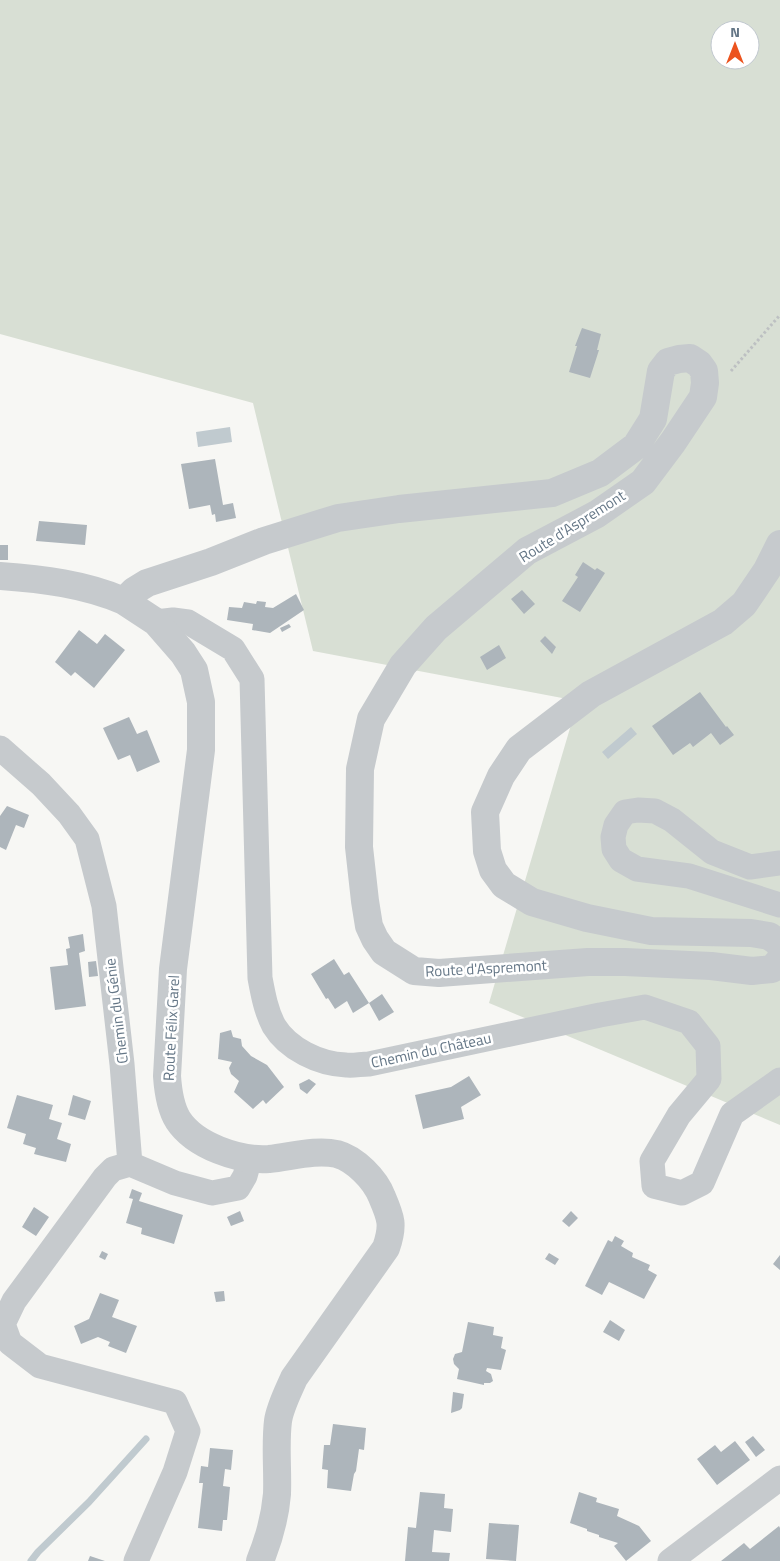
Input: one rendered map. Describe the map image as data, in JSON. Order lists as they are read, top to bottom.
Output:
{
  "streets": {
    "street": [
      "Route d'Aspremont",
      "Chemin du Génie",
      "Route Félix Garel",
      "Chemin du Château"
    ]
  },
  "crossings": [
    ["Route d'Aspremont", "Route Félix Garel"],
    ["Route Félix Garel", "Chemin du Château"]
  ],
  "north": "top"
}
